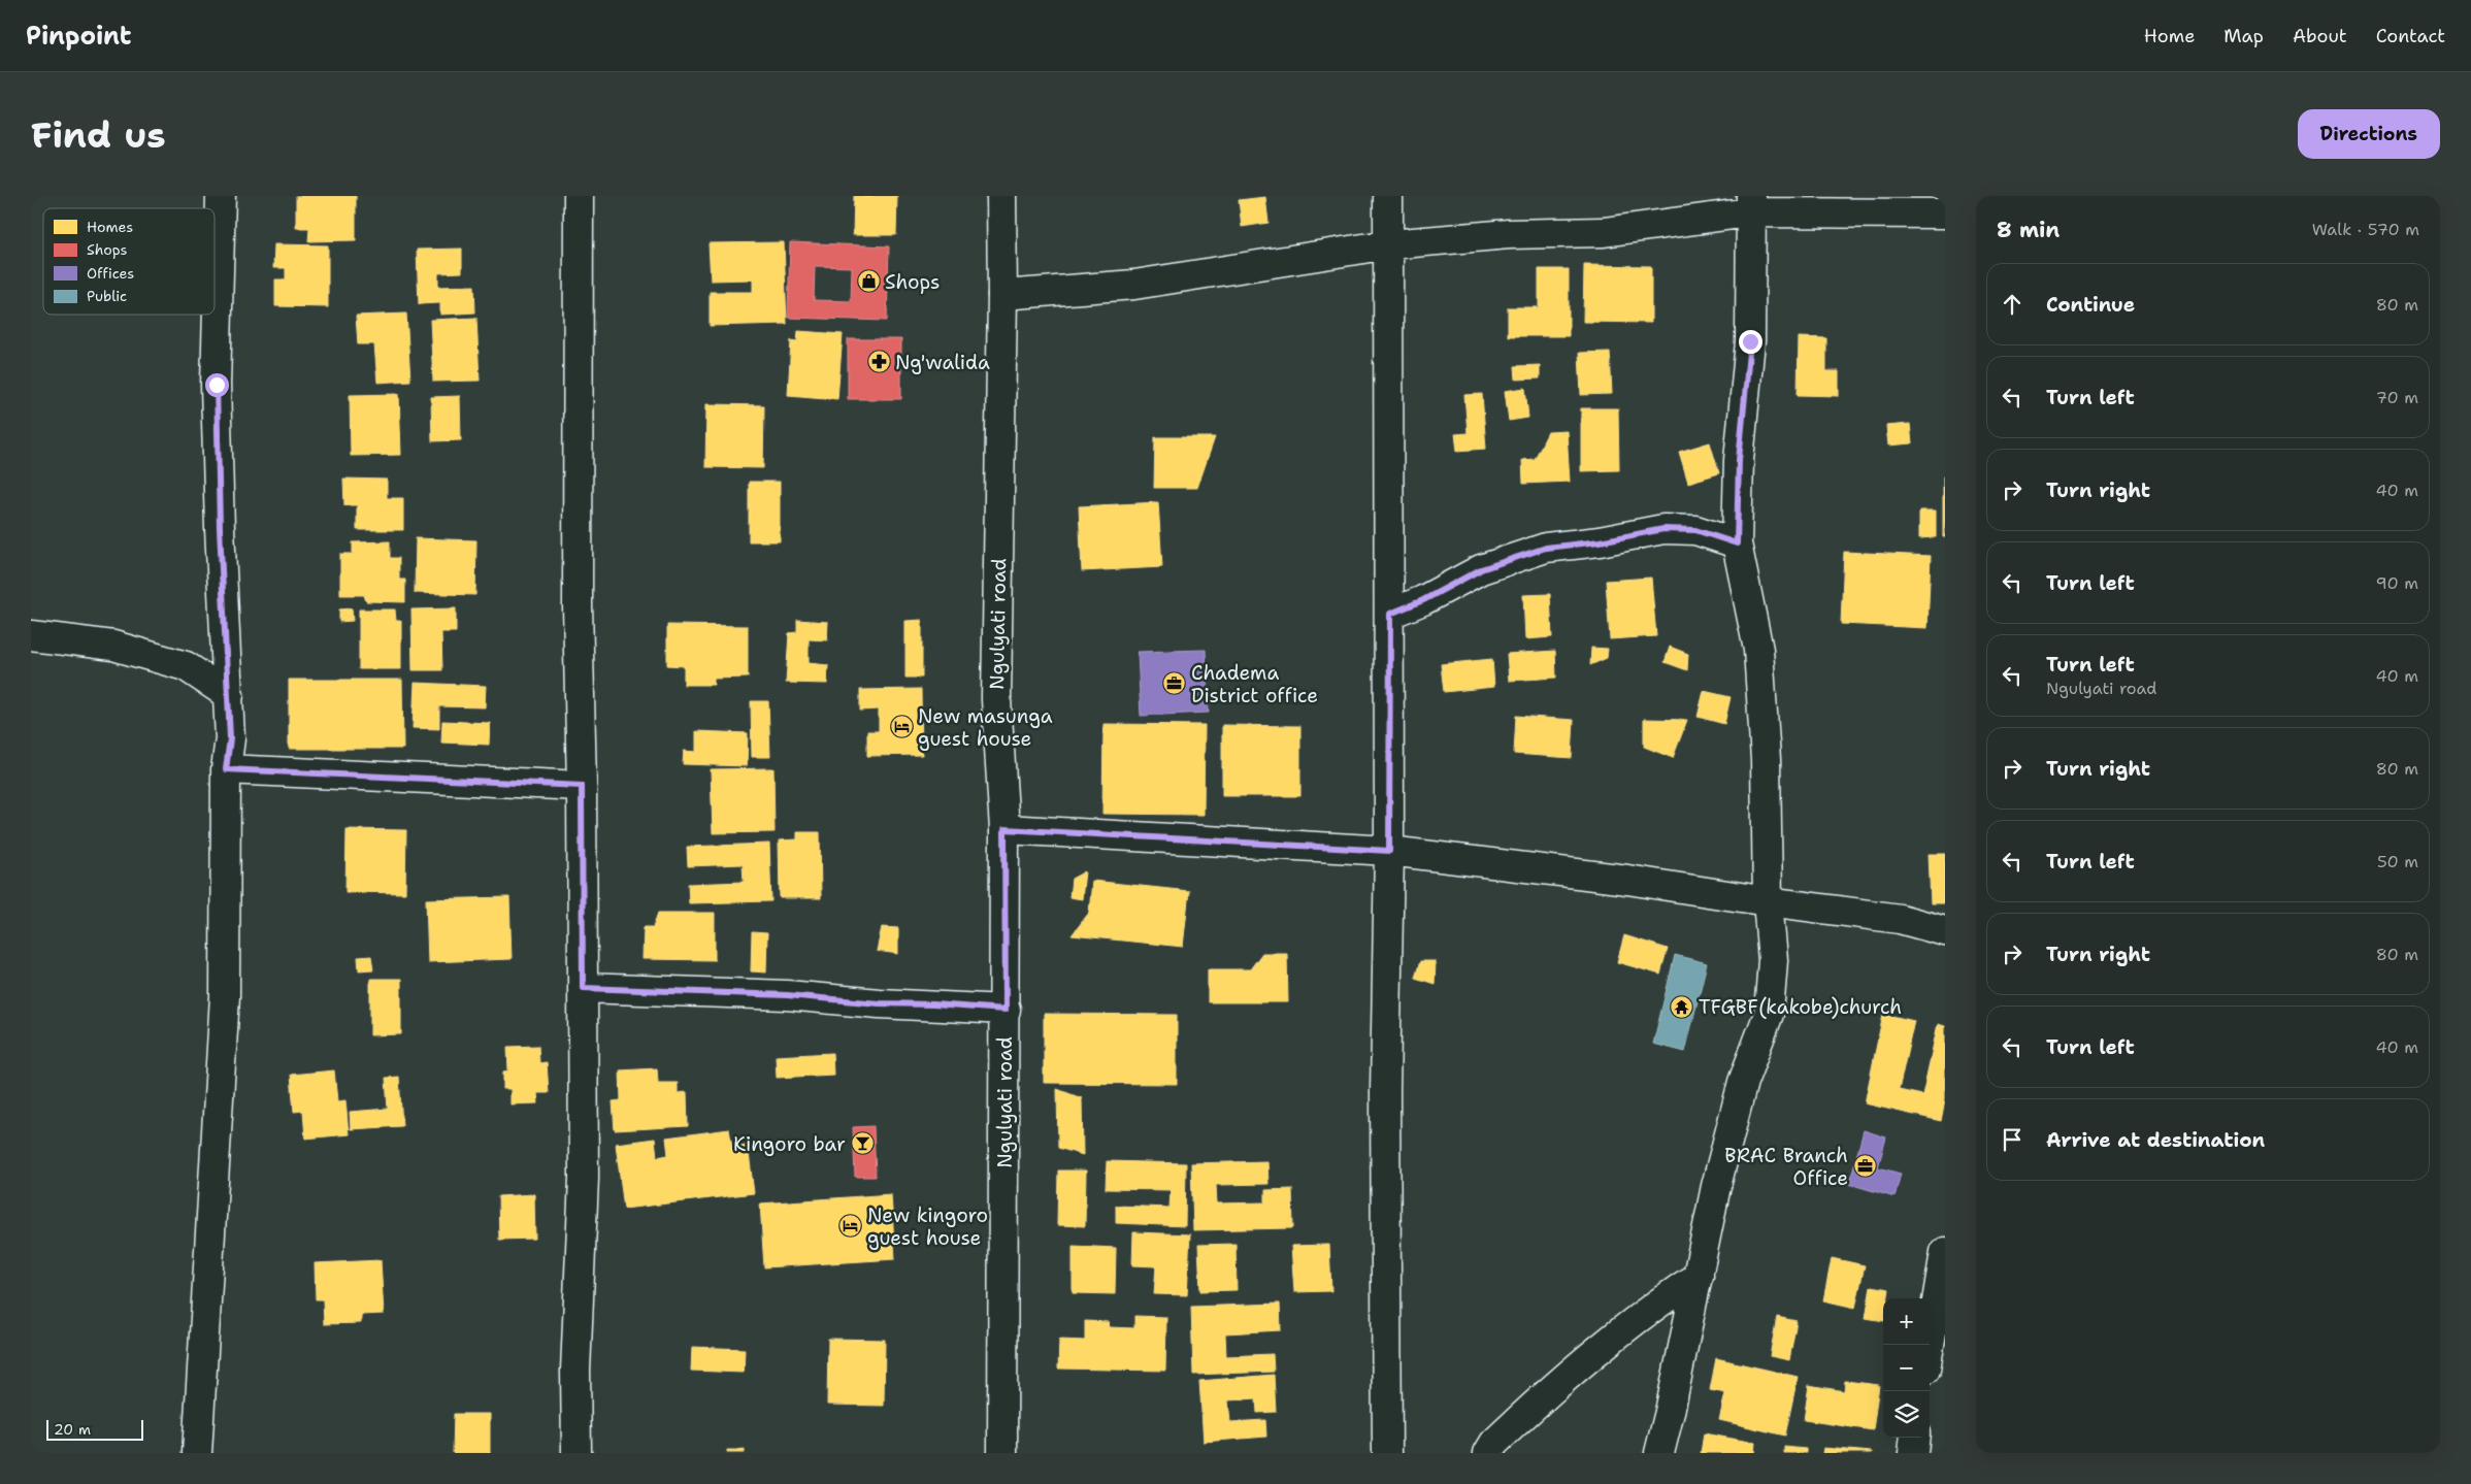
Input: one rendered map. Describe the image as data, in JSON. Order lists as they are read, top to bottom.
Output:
{
  "streets": {
    "street": ["Ngulyati road"]
  },
  "places": {
    "shop": ["Shops"],
    "pharmacy": ["Ng'walida"],
    "office": ["Chadema District office", "BRAC Branch Office"],
    "hotel": ["New masunga guest house", "New kingoro guest house"],
    "temple": ["TFGBF(kakobe)church"],
    "bar": ["Kingoro bar"]
  },
  "legend": [
    "Homes",
    "Shops",
    "Offices",
    "Public"
  ],
  "scale_bar": "20 m",
  "page": {
    "header": "Pinpoint",
    "nav": [
      "Home",
      "Map",
      "About",
      "Contact"
    ],
    "buttons": "Directions",
    "title": "Find us",
    "heading": ["8 min", "Walk · 570 m"],
    "list": [
      ["Continue", "80 m"],
      ["Turn left", "70 m"],
      ["Turn right", "40 m"],
      ["Turn left", "90 m"],
      ["Turn left", "Ngulyati road", "40 m"],
      ["Turn right", "80 m"],
      ["Turn left", "50 m"],
      ["Turn right", "80 m"],
      ["Turn left", "40 m"],
      "Arrive at destination"
    ],
    "map_buttons": ["+", "−"],
    "scale": "20 m"
  }
}
